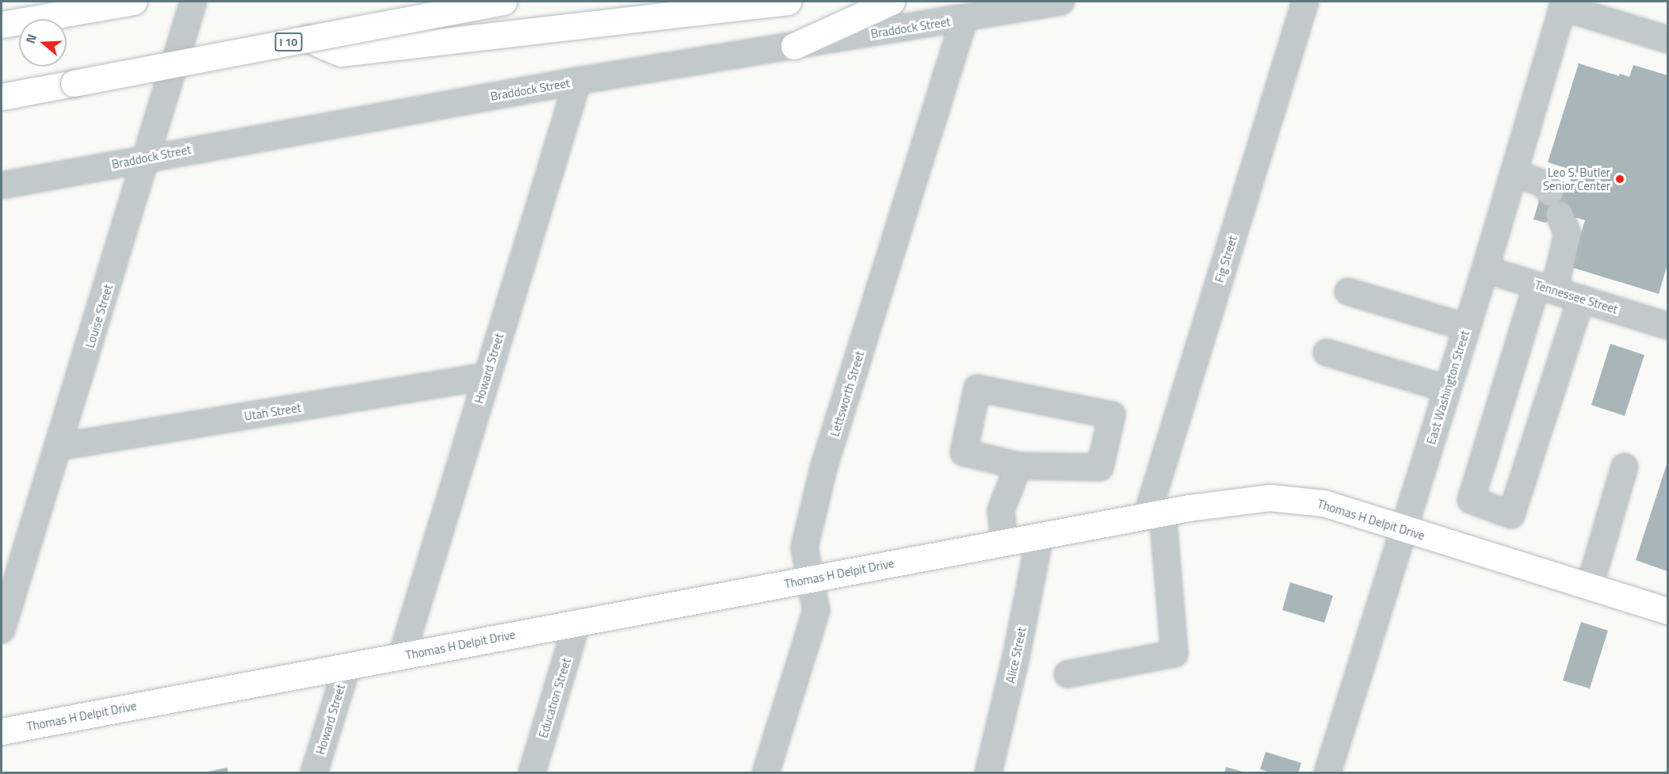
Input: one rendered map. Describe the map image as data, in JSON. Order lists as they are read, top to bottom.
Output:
{
  "streets": {
    "main road": ["I 10", "Thomas H Delpit Drive"],
    "street": [
      "Braddock Street",
      "Fig Street",
      "Tennessee Street",
      "Louise Street",
      "Howard Street",
      "East Washington Street",
      "Lettsworth Street",
      "Utah Street",
      "Alice Street",
      "Education Street"
    ]
  },
  "crossings": [
    ["Braddock Street", "Louise Street"],
    ["Braddock Street", "Howard Street"],
    ["Braddock Street", "Lettsworth Street"],
    ["Fig Street", "Thomas H Delpit Drive"],
    ["Tennessee Street", "East Washington Street"],
    ["Louise Street", "Utah Street"],
    ["Howard Street", "Utah Street"],
    ["Howard Street", "Thomas H Delpit Drive"],
    ["East Washington Street", "Thomas H Delpit Drive"],
    ["Lettsworth Street", "Thomas H Delpit Drive"],
    ["Thomas H Delpit Drive", "Alice Street"],
    ["Thomas H Delpit Drive", "Education Street"]
  ],
  "places": ["Leo S. Butler Senior Center"],
  "north": "left"
}
